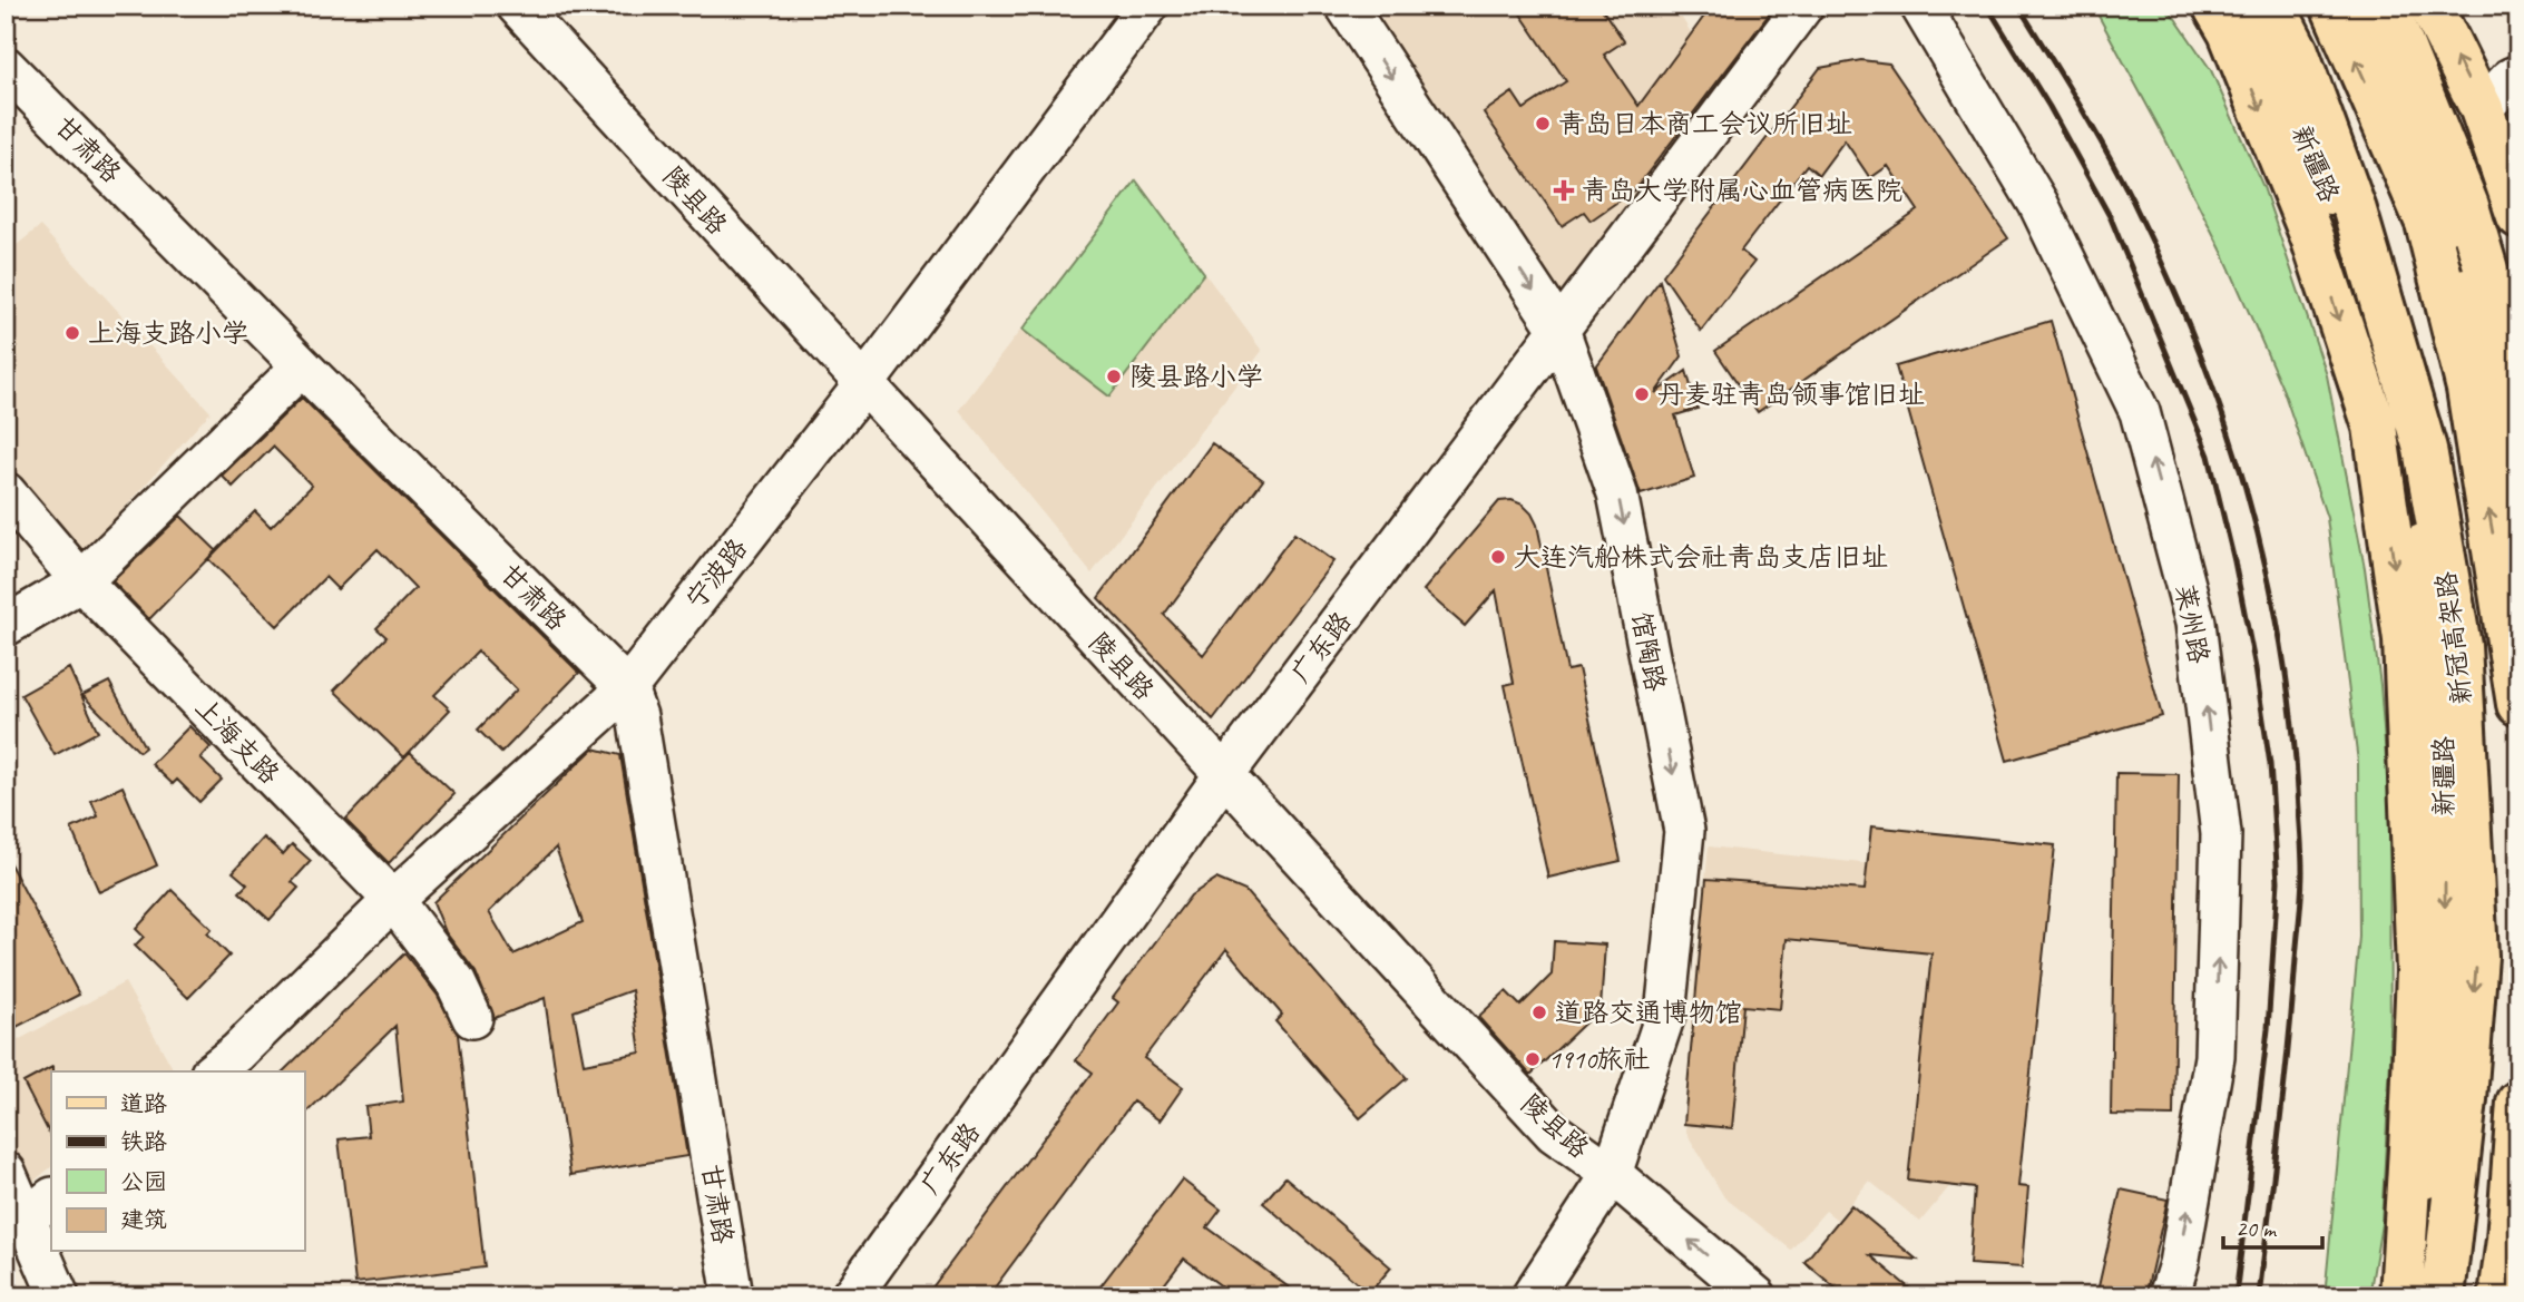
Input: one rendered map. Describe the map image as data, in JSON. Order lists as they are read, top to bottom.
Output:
{
  "streets": {
    "main road": ["新疆路", "新冠高架路"],
    "street": [
      "甘肃路",
      "陵县路",
      "宁波路",
      "莱州路",
      "广东路",
      "馆陶路",
      "上海支路"
    ]
  },
  "crossings": [
    ["甘肃路", "宁波路"],
    ["陵县路", "宁波路"],
    ["陵县路", "广东路"],
    ["陵县路", "馆陶路"],
    ["宁波路", "上海支路"],
    ["广东路", "馆陶路"]
  ],
  "one_way": ["莱州路", "馆陶路"],
  "places": {
    "other": [
      "青岛日本商工会议所旧址",
      "上海支路小学",
      "陵县路小学",
      "丹麦驻青岛领事馆旧址",
      "大连汽船株式会社青岛支店旧址",
      "道路交通博物馆",
      "1910旅社"
    ],
    "health": ["青岛大学附属心血管病医院"]
  },
  "legend": [
    "道路",
    "铁路",
    "公园",
    "建筑"
  ],
  "scale_bar": "20 m"
}
